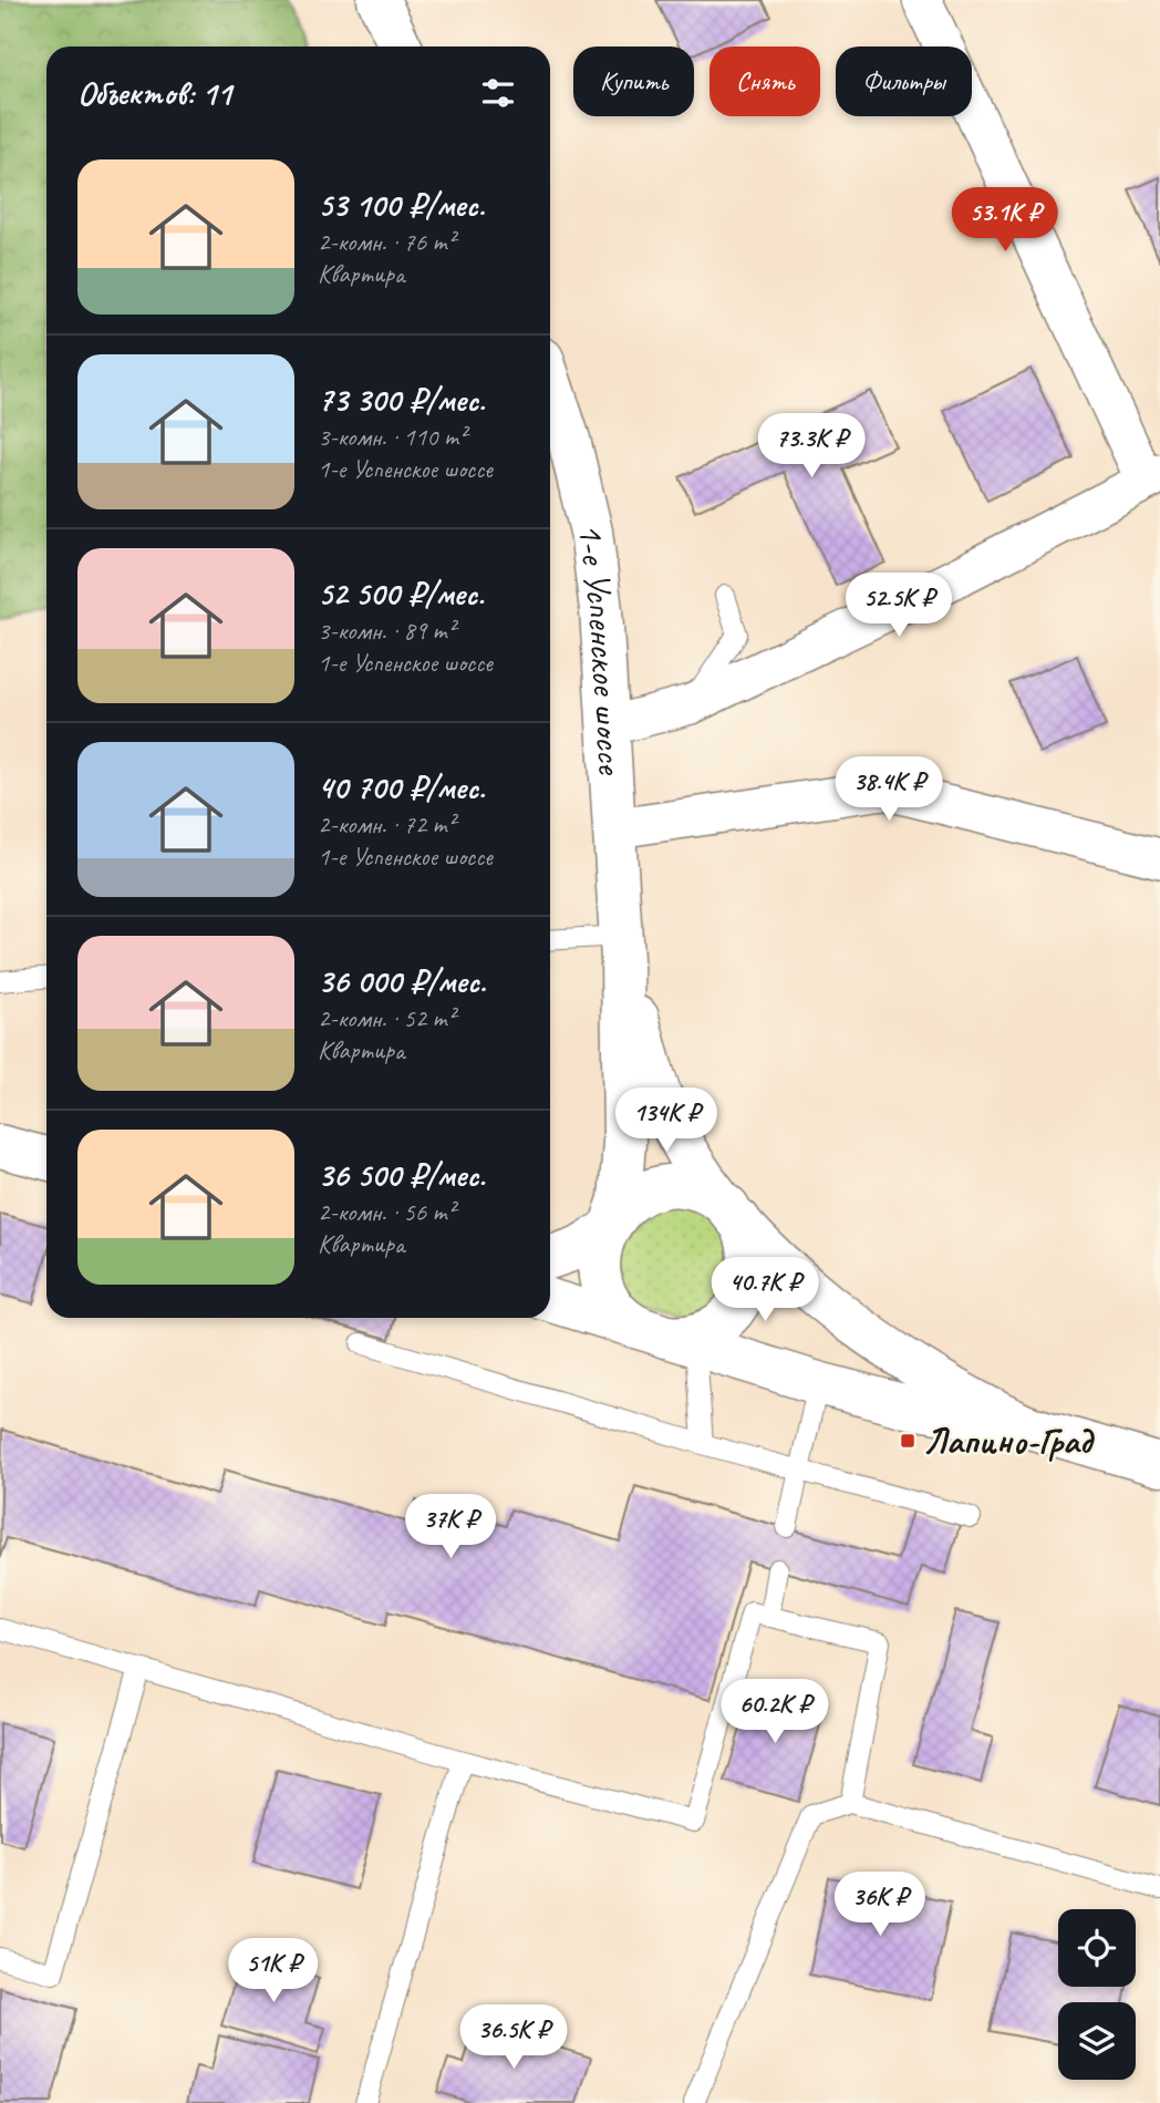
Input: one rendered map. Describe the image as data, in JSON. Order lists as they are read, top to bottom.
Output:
{
  "streets": {
    "main road": ["1-е Успенское шоссе"]
  },
  "places": {
    "transit": ["Лапино-Град"]
  },
  "page": {
    "chip": ["Купить", "Снять", "Фильтры"],
    "heading": "Объектов: 11",
    "list": [
      {
        "name": "53 100 ₽/мес.",
        "note": "2-комн. · 76 m² · Квартира"
      },
      {
        "name": "73 300 ₽/мес.",
        "note": "3-комн. · 110 m² · 1-е Успенское шоссе"
      },
      {
        "name": "52 500 ₽/мес.",
        "note": "3-комн. · 89 m² · 1-е Успенское шоссе"
      },
      {
        "name": "40 700 ₽/мес.",
        "note": "2-комн. · 72 m² · 1-е Успенское шоссе"
      },
      {
        "name": "36 000 ₽/мес.",
        "note": "2-комн. · 52 m² · Квартира"
      },
      {
        "name": "36 500 ₽/мес.",
        "note": "2-комн. · 56 m² · Квартира"
      }
    ],
    "price": [
      "53.1K ₽",
      "73.3K ₽",
      "52.5K ₽",
      "38.4K ₽",
      "134K ₽",
      "40.7K ₽",
      "37K ₽",
      "60.2K ₽",
      "36K ₽",
      "51K ₽",
      "36.5K ₽"
    ]
  }
}
